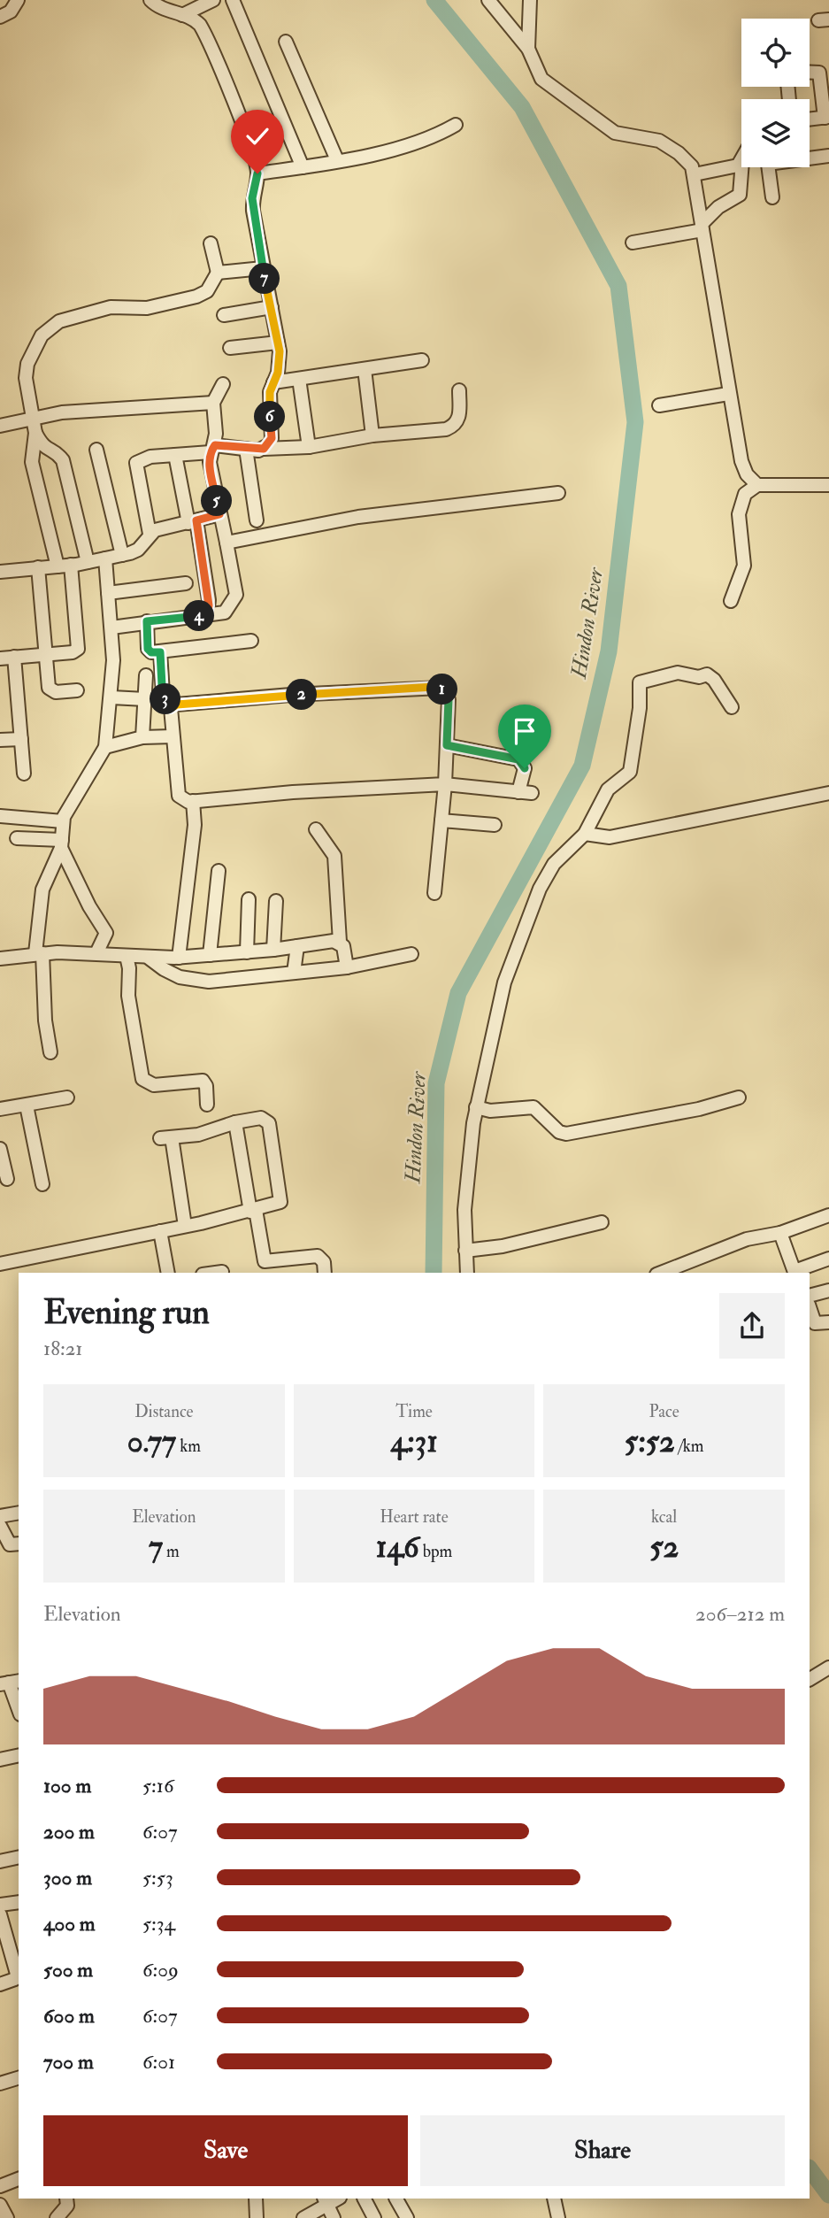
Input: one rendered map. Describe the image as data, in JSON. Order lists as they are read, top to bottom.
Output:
{
  "water": ["Hindon River"],
  "page": {
    "pins": [
      "7",
      "6",
      "5",
      "4",
      "1",
      "2",
      "3"
    ],
    "heading": ["Evening run", "18:21"],
    "stats": [
      ["Distance", "0.77 km"],
      ["Time", "4:31"],
      ["Pace", "5:52 /km"],
      ["Elevation", "7 m"],
      ["Heart rate", "146 bpm"],
      ["kcal", "52"]
    ],
    "chart": ["Elevation", "206–212 m"],
    "list": [
      {
        "name": "100 m",
        "note": "5:16"
      },
      {
        "name": "200 m",
        "note": "6:07"
      },
      {
        "name": "300 m",
        "note": "5:53"
      },
      {
        "name": "400 m",
        "note": "5:34"
      },
      {
        "name": "500 m",
        "note": "6:09"
      },
      {
        "name": "600 m",
        "note": "6:07"
      },
      {
        "name": "700 m",
        "note": "6:01"
      }
    ],
    "buttons": ["Save", "Share"]
  }
}
